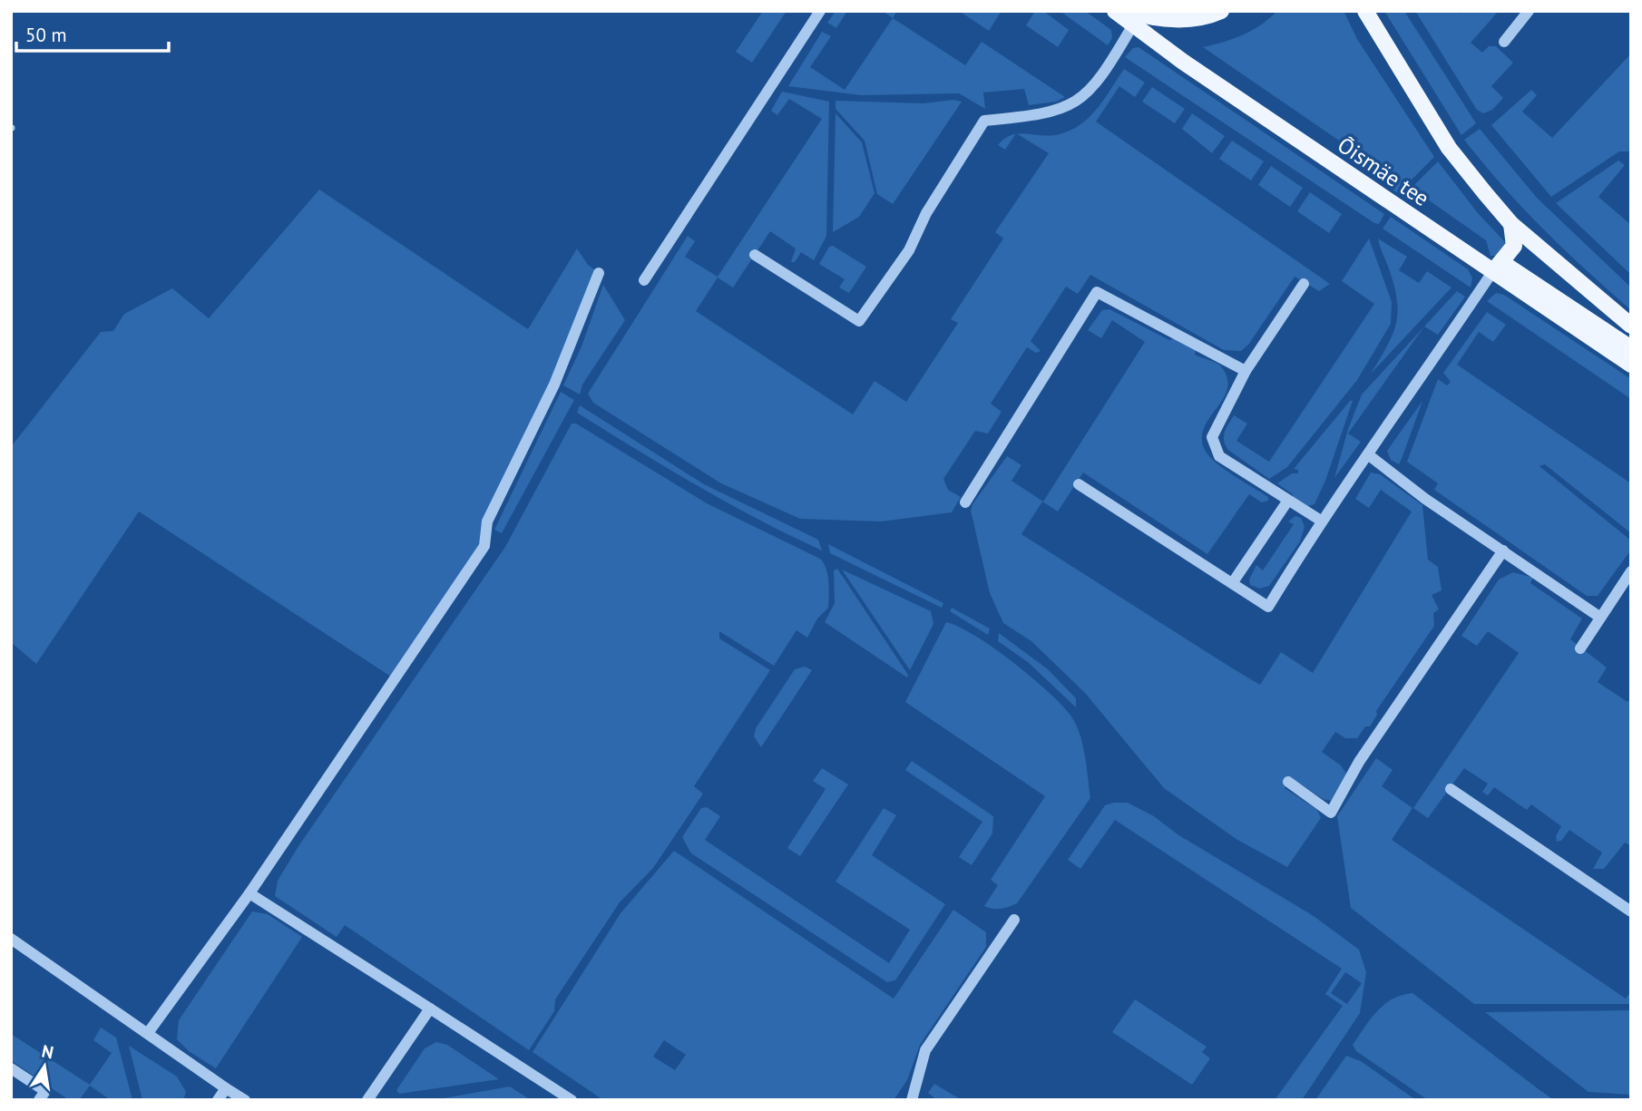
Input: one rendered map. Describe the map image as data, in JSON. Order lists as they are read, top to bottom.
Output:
{
  "streets": {
    "main road": ["Õismäe tee"]
  },
  "scale_bar": "50 m",
  "north": "top"
}
